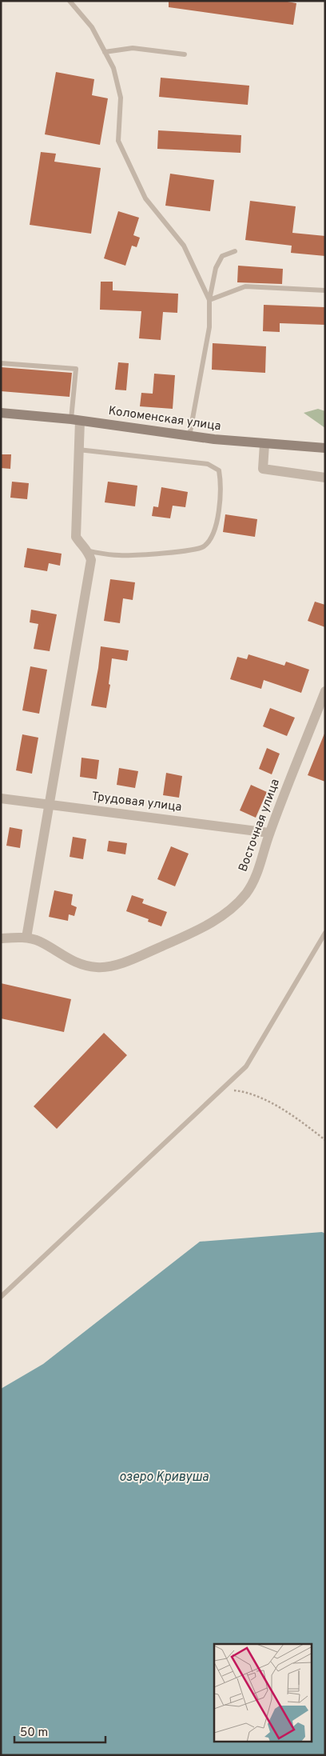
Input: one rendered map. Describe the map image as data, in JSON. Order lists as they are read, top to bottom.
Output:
{
  "streets": {
    "street": ["Коломенская улица", "Трудовая улица", "Восточная улица"]
  },
  "crossings": [
    ["Трудовая улица", "Восточная улица"]
  ],
  "water": ["озеро Кривуша"],
  "scale_bar": "50 m"
}
